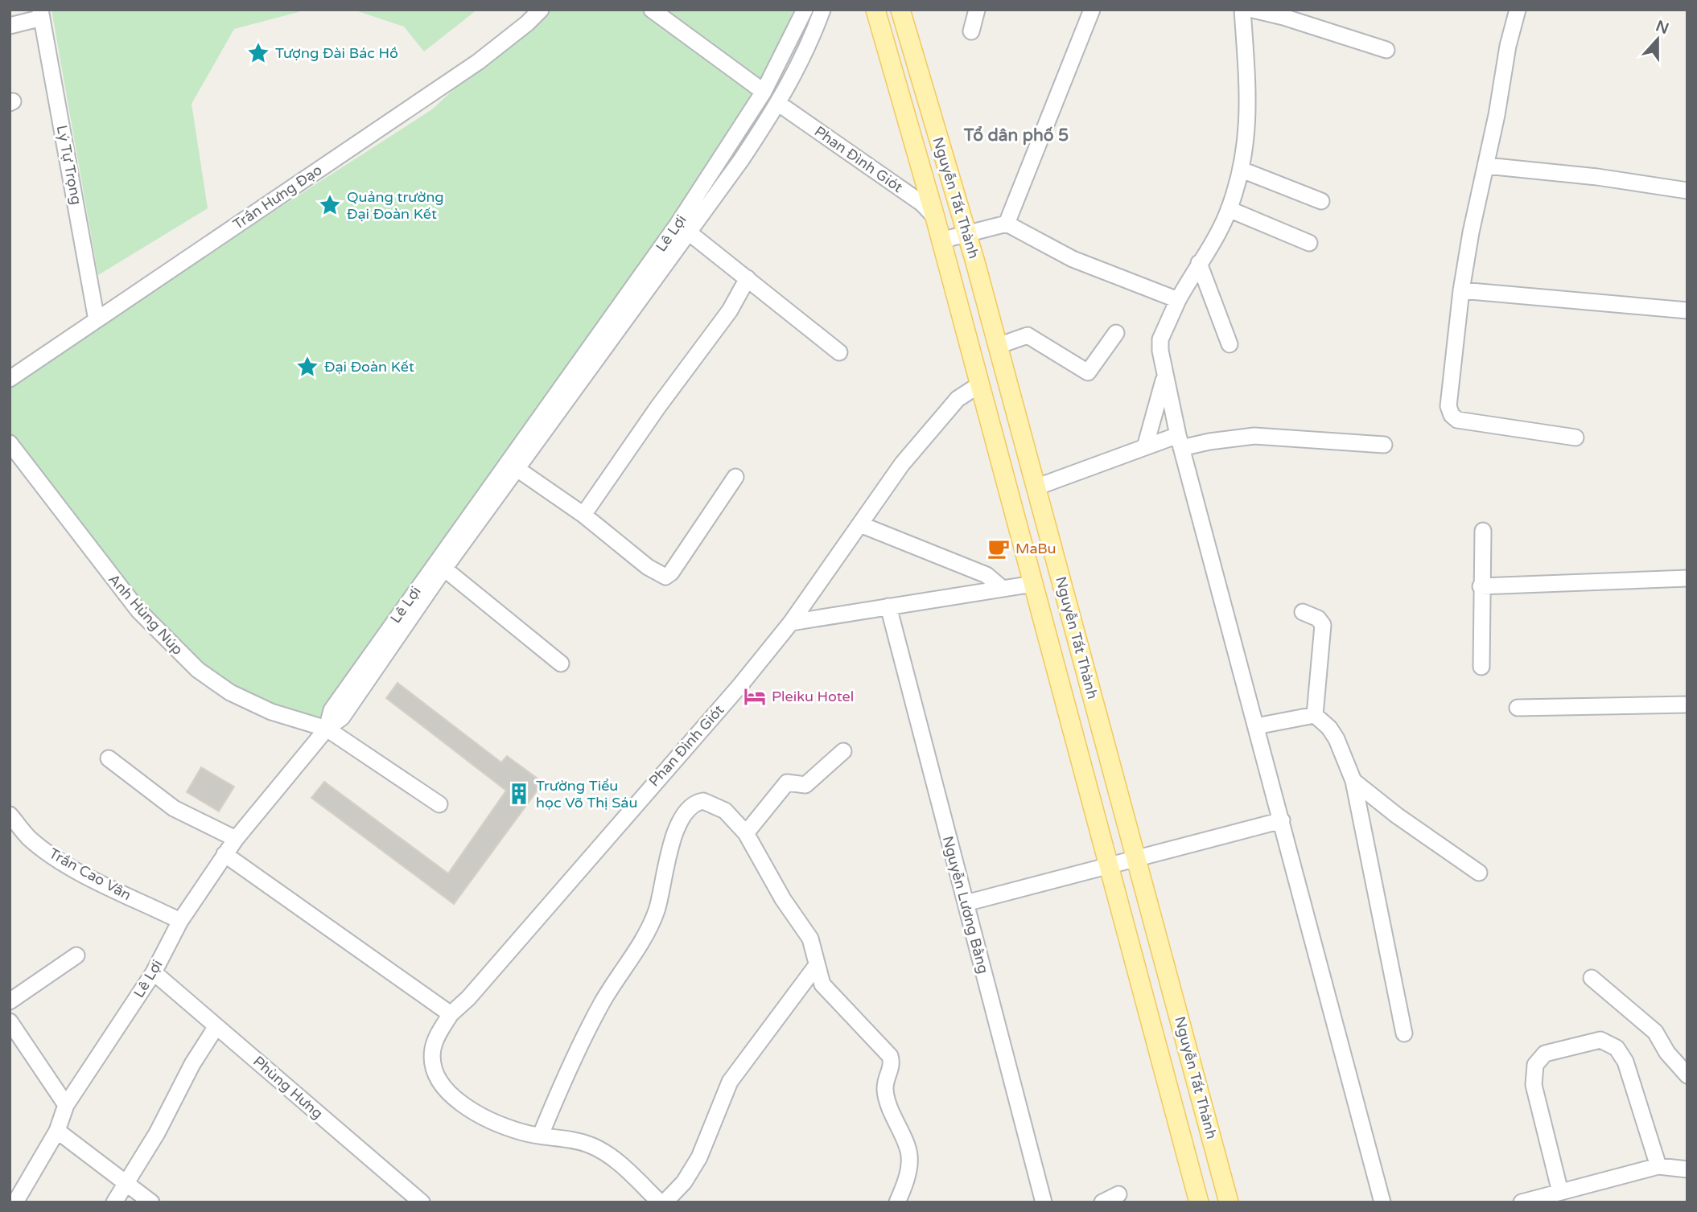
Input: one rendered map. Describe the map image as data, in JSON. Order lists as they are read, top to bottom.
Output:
{
  "streets": {
    "main road": ["Nguyễn Tất Thành"],
    "street": [
      "Phan Đình Giót",
      "Lý Tự Trọng",
      "Trần Hưng Đạo",
      "Lê Lợi",
      "Anh Hùng Núp",
      "Trần Cao Vân",
      "Nguyễn Lương Bằng",
      "Phùng Hưng"
    ]
  },
  "crossings": [
    ["Phan Đình Giót", "Nguyễn Tất Thành"],
    ["Lý Tự Trọng", "Trần Hưng Đạo"],
    ["Lê Lợi", "Anh Hùng Núp"],
    ["Lê Lợi", "Trần Cao Vân"],
    ["Lê Lợi", "Phùng Hưng"]
  ],
  "districts": ["Tổ dân phố 5"],
  "places": {
    "place": ["Tượng Đài Bác Hồ", "Quảng trường Đại Đoàn Kết", "Đại Đoàn Kết"],
    "cafe": ["MaBu"],
    "hotel": ["Pleiku Hotel"],
    "building": ["Trường Tiểu học Võ Thị Sáu"]
  },
  "north": "top"
}
